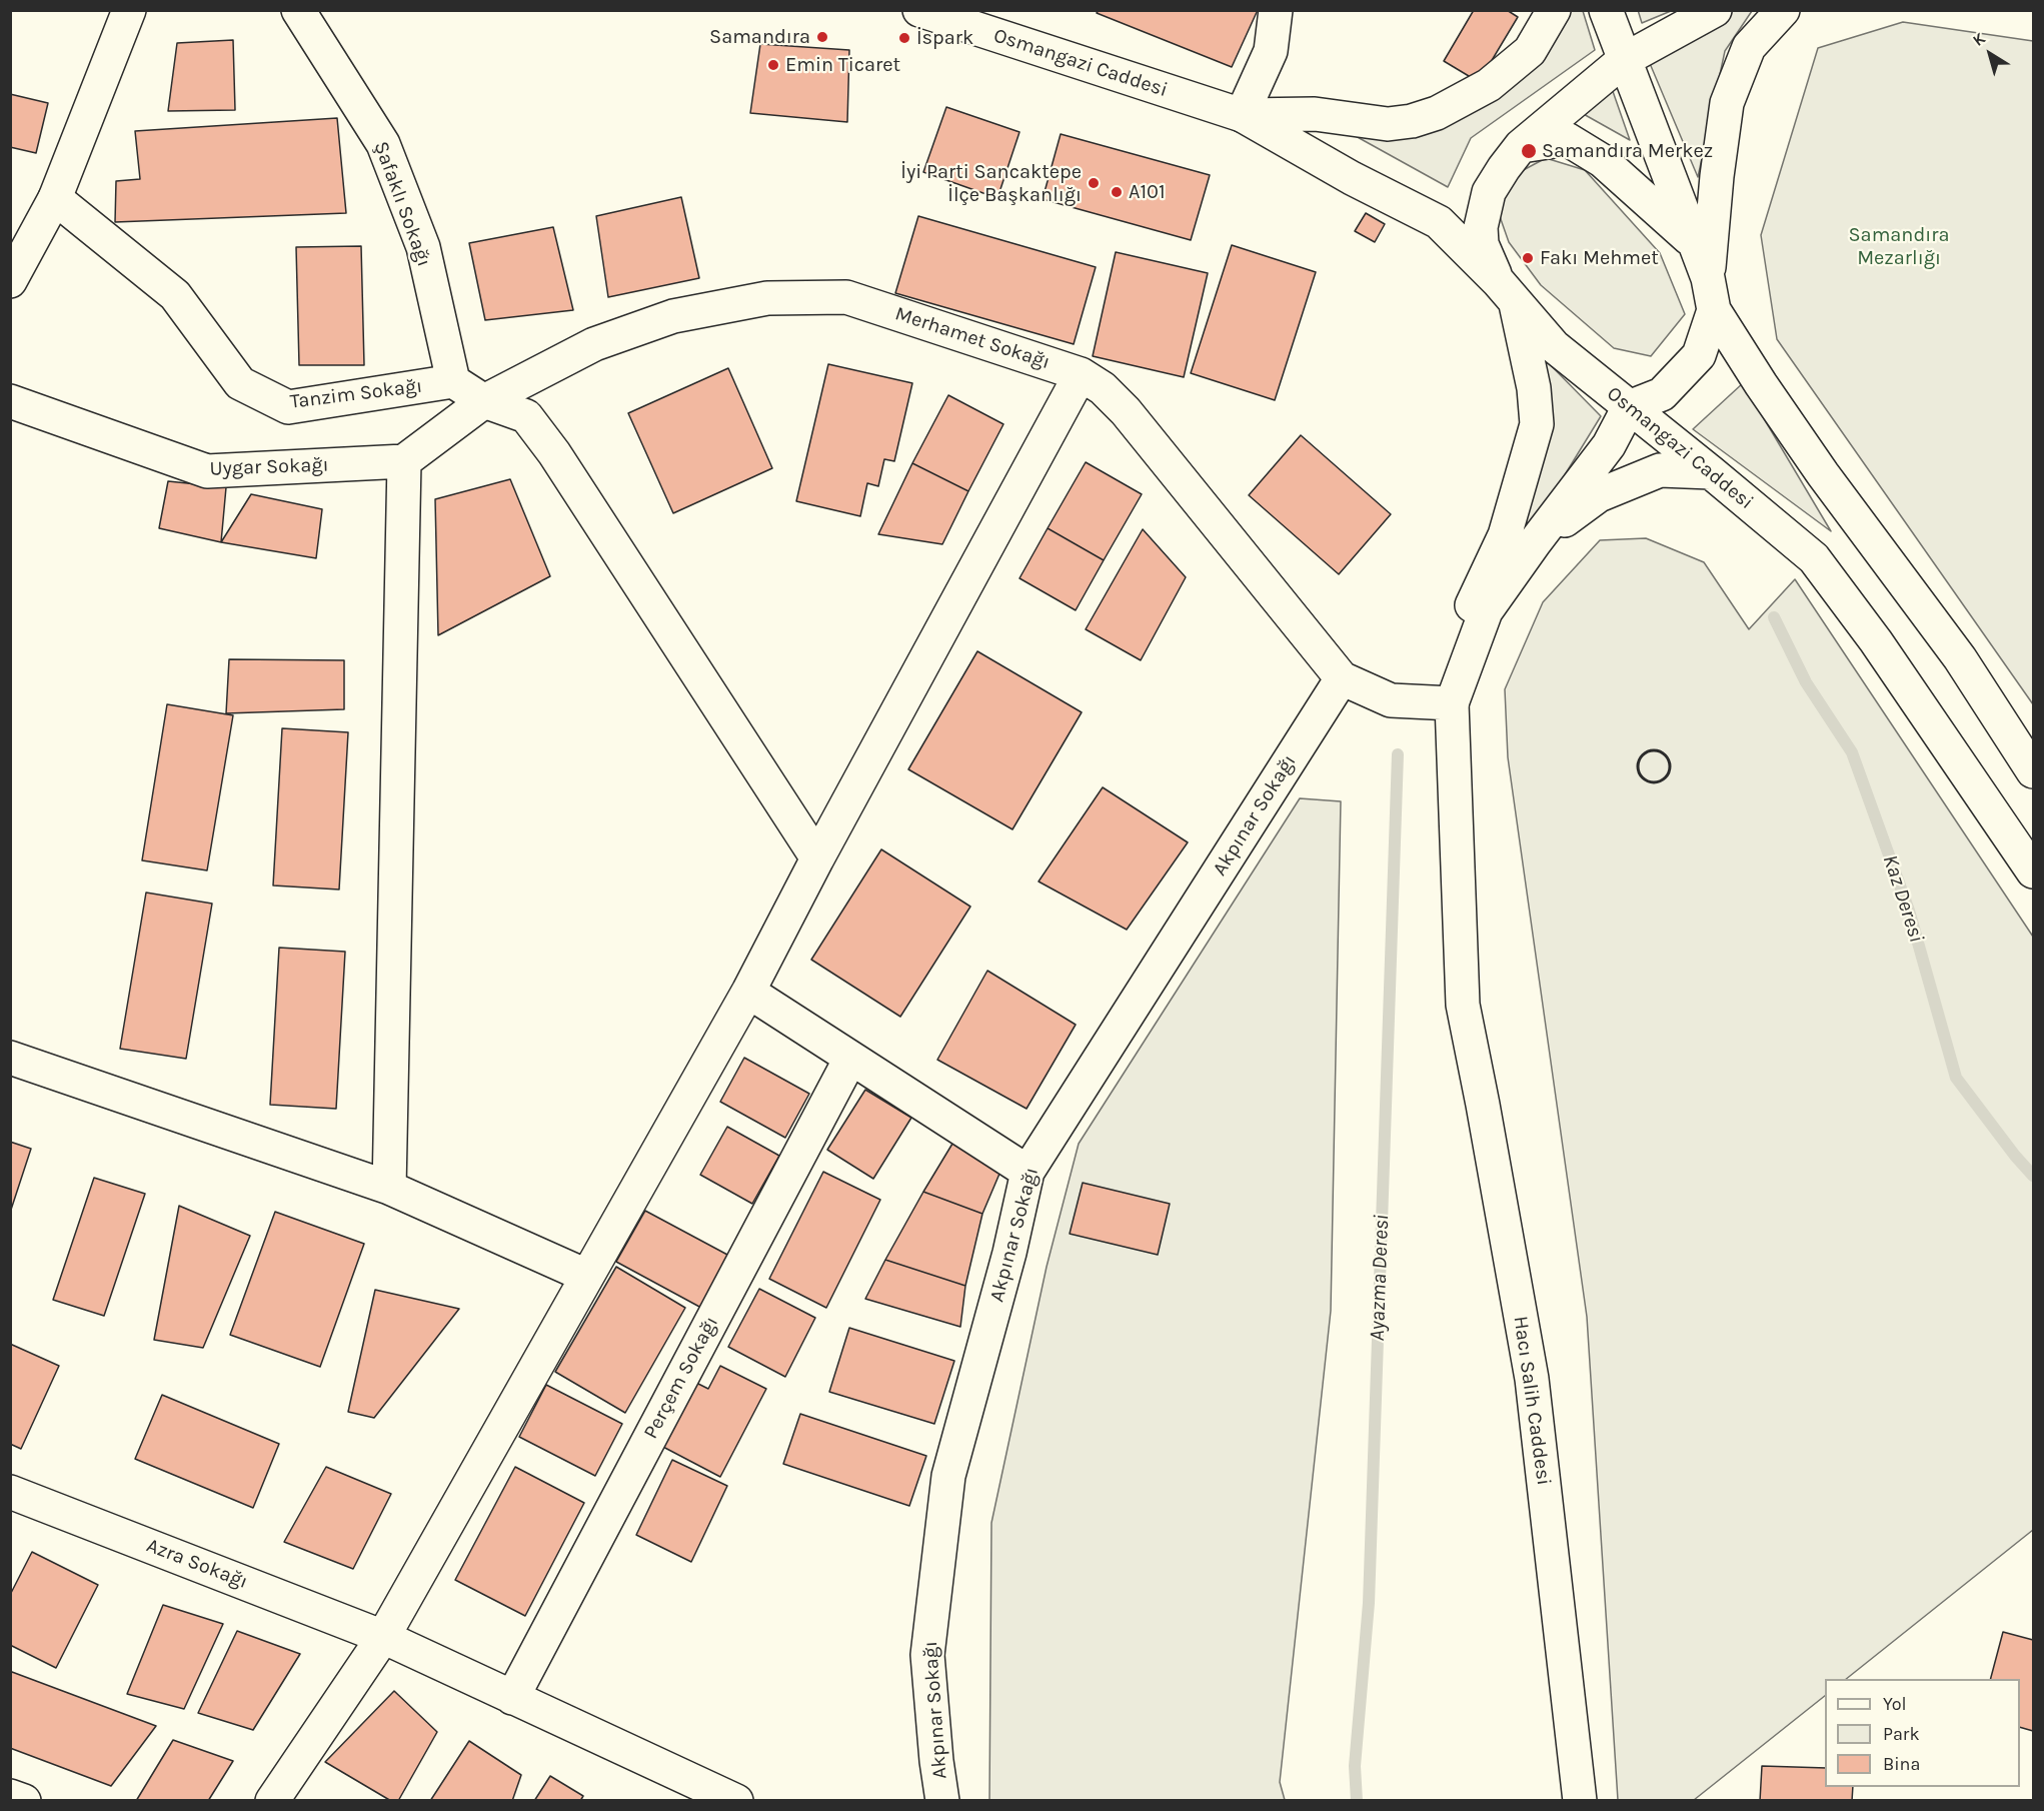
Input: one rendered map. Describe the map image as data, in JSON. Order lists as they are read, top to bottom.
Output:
{
  "streets": {
    "street": [
      "Osmangazi Caddesi",
      "Şafaklı Sokağı",
      "Merhamet Sokağı",
      "Tanzim Sokağı",
      "Uygar Sokağı",
      "Akpınar Sokağı",
      "Perçem Sokağı",
      "Hacı Salih Caddesi",
      "Azra Sokağı"
    ]
  },
  "crossings": [
    ["Şafaklı Sokağı", "Tanzim Sokağı"],
    ["Merhamet Sokağı", "Akpınar Sokağı"],
    ["Perçem Sokağı", "Azra Sokağı"]
  ],
  "water": ["Kaz Deresi", "Ayazma Deresi"],
  "parks": ["Samandıra Mezarlığı"],
  "places": [
    "Samandıra",
    "İspark",
    "Emin Ticaret",
    "Samandıra Merkez",
    "İyi Parti Sancaktepe İlçe Başkanlığı",
    "A101",
    "Fakı Mehmet"
  ],
  "legend": ["Yol", "Park", "Bina"],
  "north": "top left"
}
